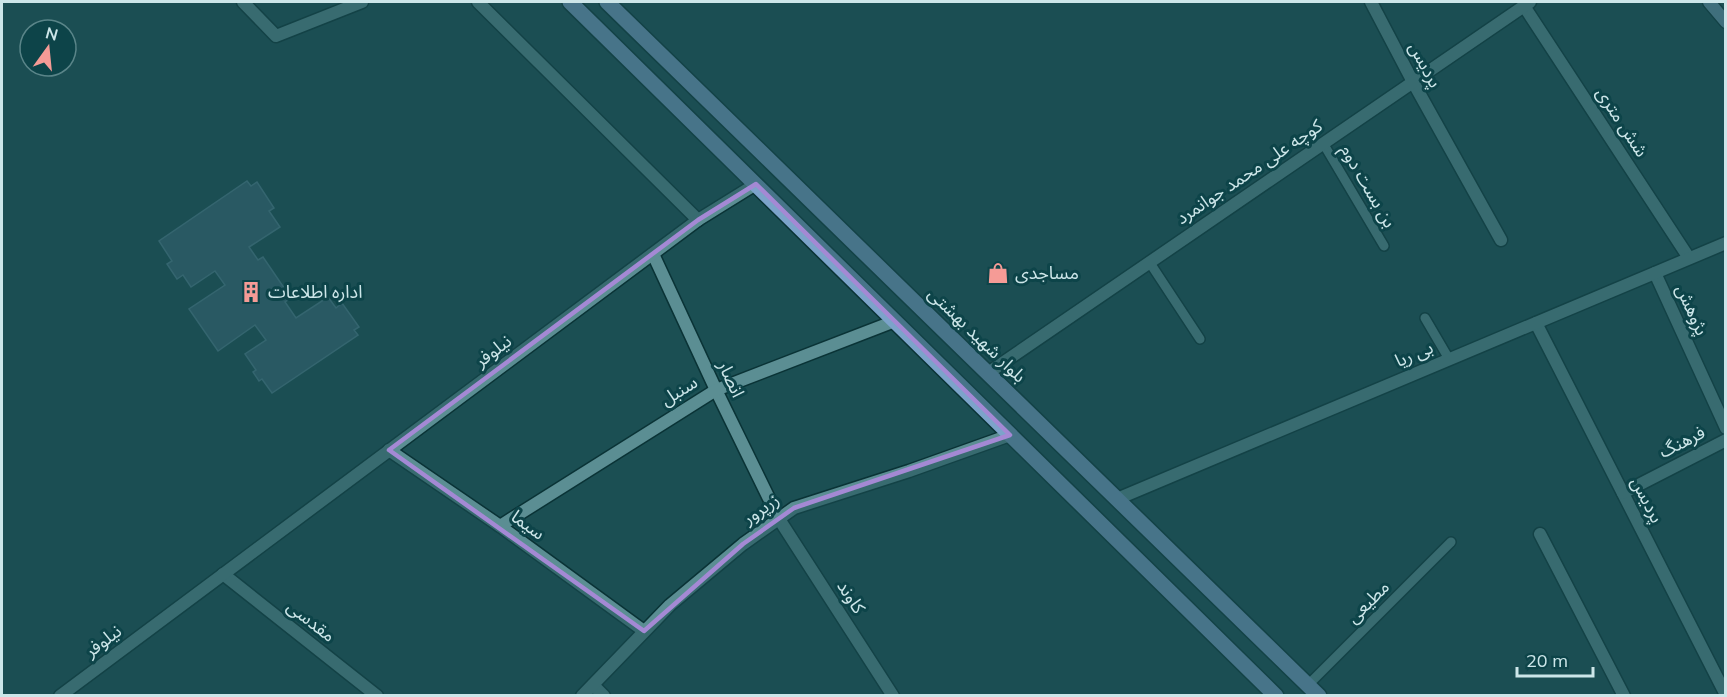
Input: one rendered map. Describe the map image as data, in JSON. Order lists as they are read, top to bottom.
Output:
{
  "streets": {
    "main road": ["بلوار شهید بهشتی"],
    "street": [
      "پردیس",
      "شش متری",
      "کوچه علی محمد جوانمرد",
      "پژوهش",
      "نیلوفر",
      "بی ریا",
      "انصار",
      "سنبل",
      "فرهنگ",
      "زرپرور",
      "سیما",
      "کاوند",
      "مقدسی"
    ],
    "lane": ["بن بست دوم", "مطیعی"]
  },
  "crossings": [
    ["پردیس", "کوچه علی محمد جوانمرد"],
    ["پردیس", "بی ریا"],
    ["پردیس", "فرهنگ"],
    ["شش متری", "کوچه علی محمد جوانمرد"],
    ["شش متری", "بی ریا"],
    ["کوچه علی محمد جوانمرد", "بن بست دوم"],
    ["کوچه علی محمد جوانمرد", "بلوار شهید بهشتی"],
    ["پژوهش", "بی ریا"],
    ["بلوار شهید بهشتی", "بی ریا"],
    ["بلوار شهید بهشتی", "مطیعی"],
    ["نیلوفر", "انصار"],
    ["نیلوفر", "سیما"],
    ["نیلوفر", "مقدسی"],
    ["انصار", "سنبل"],
    ["انصار", "زرپرور"],
    ["انصار", "کاوند"],
    ["سنبل", "سیما"],
    ["زرپرور", "سیما"],
    ["زرپرور", "کاوند"]
  ],
  "places": {
    "shop": ["مساجدی"],
    "building": ["اداره اطلاعات"]
  },
  "scale_bar": "20 m",
  "north": "top"
}
